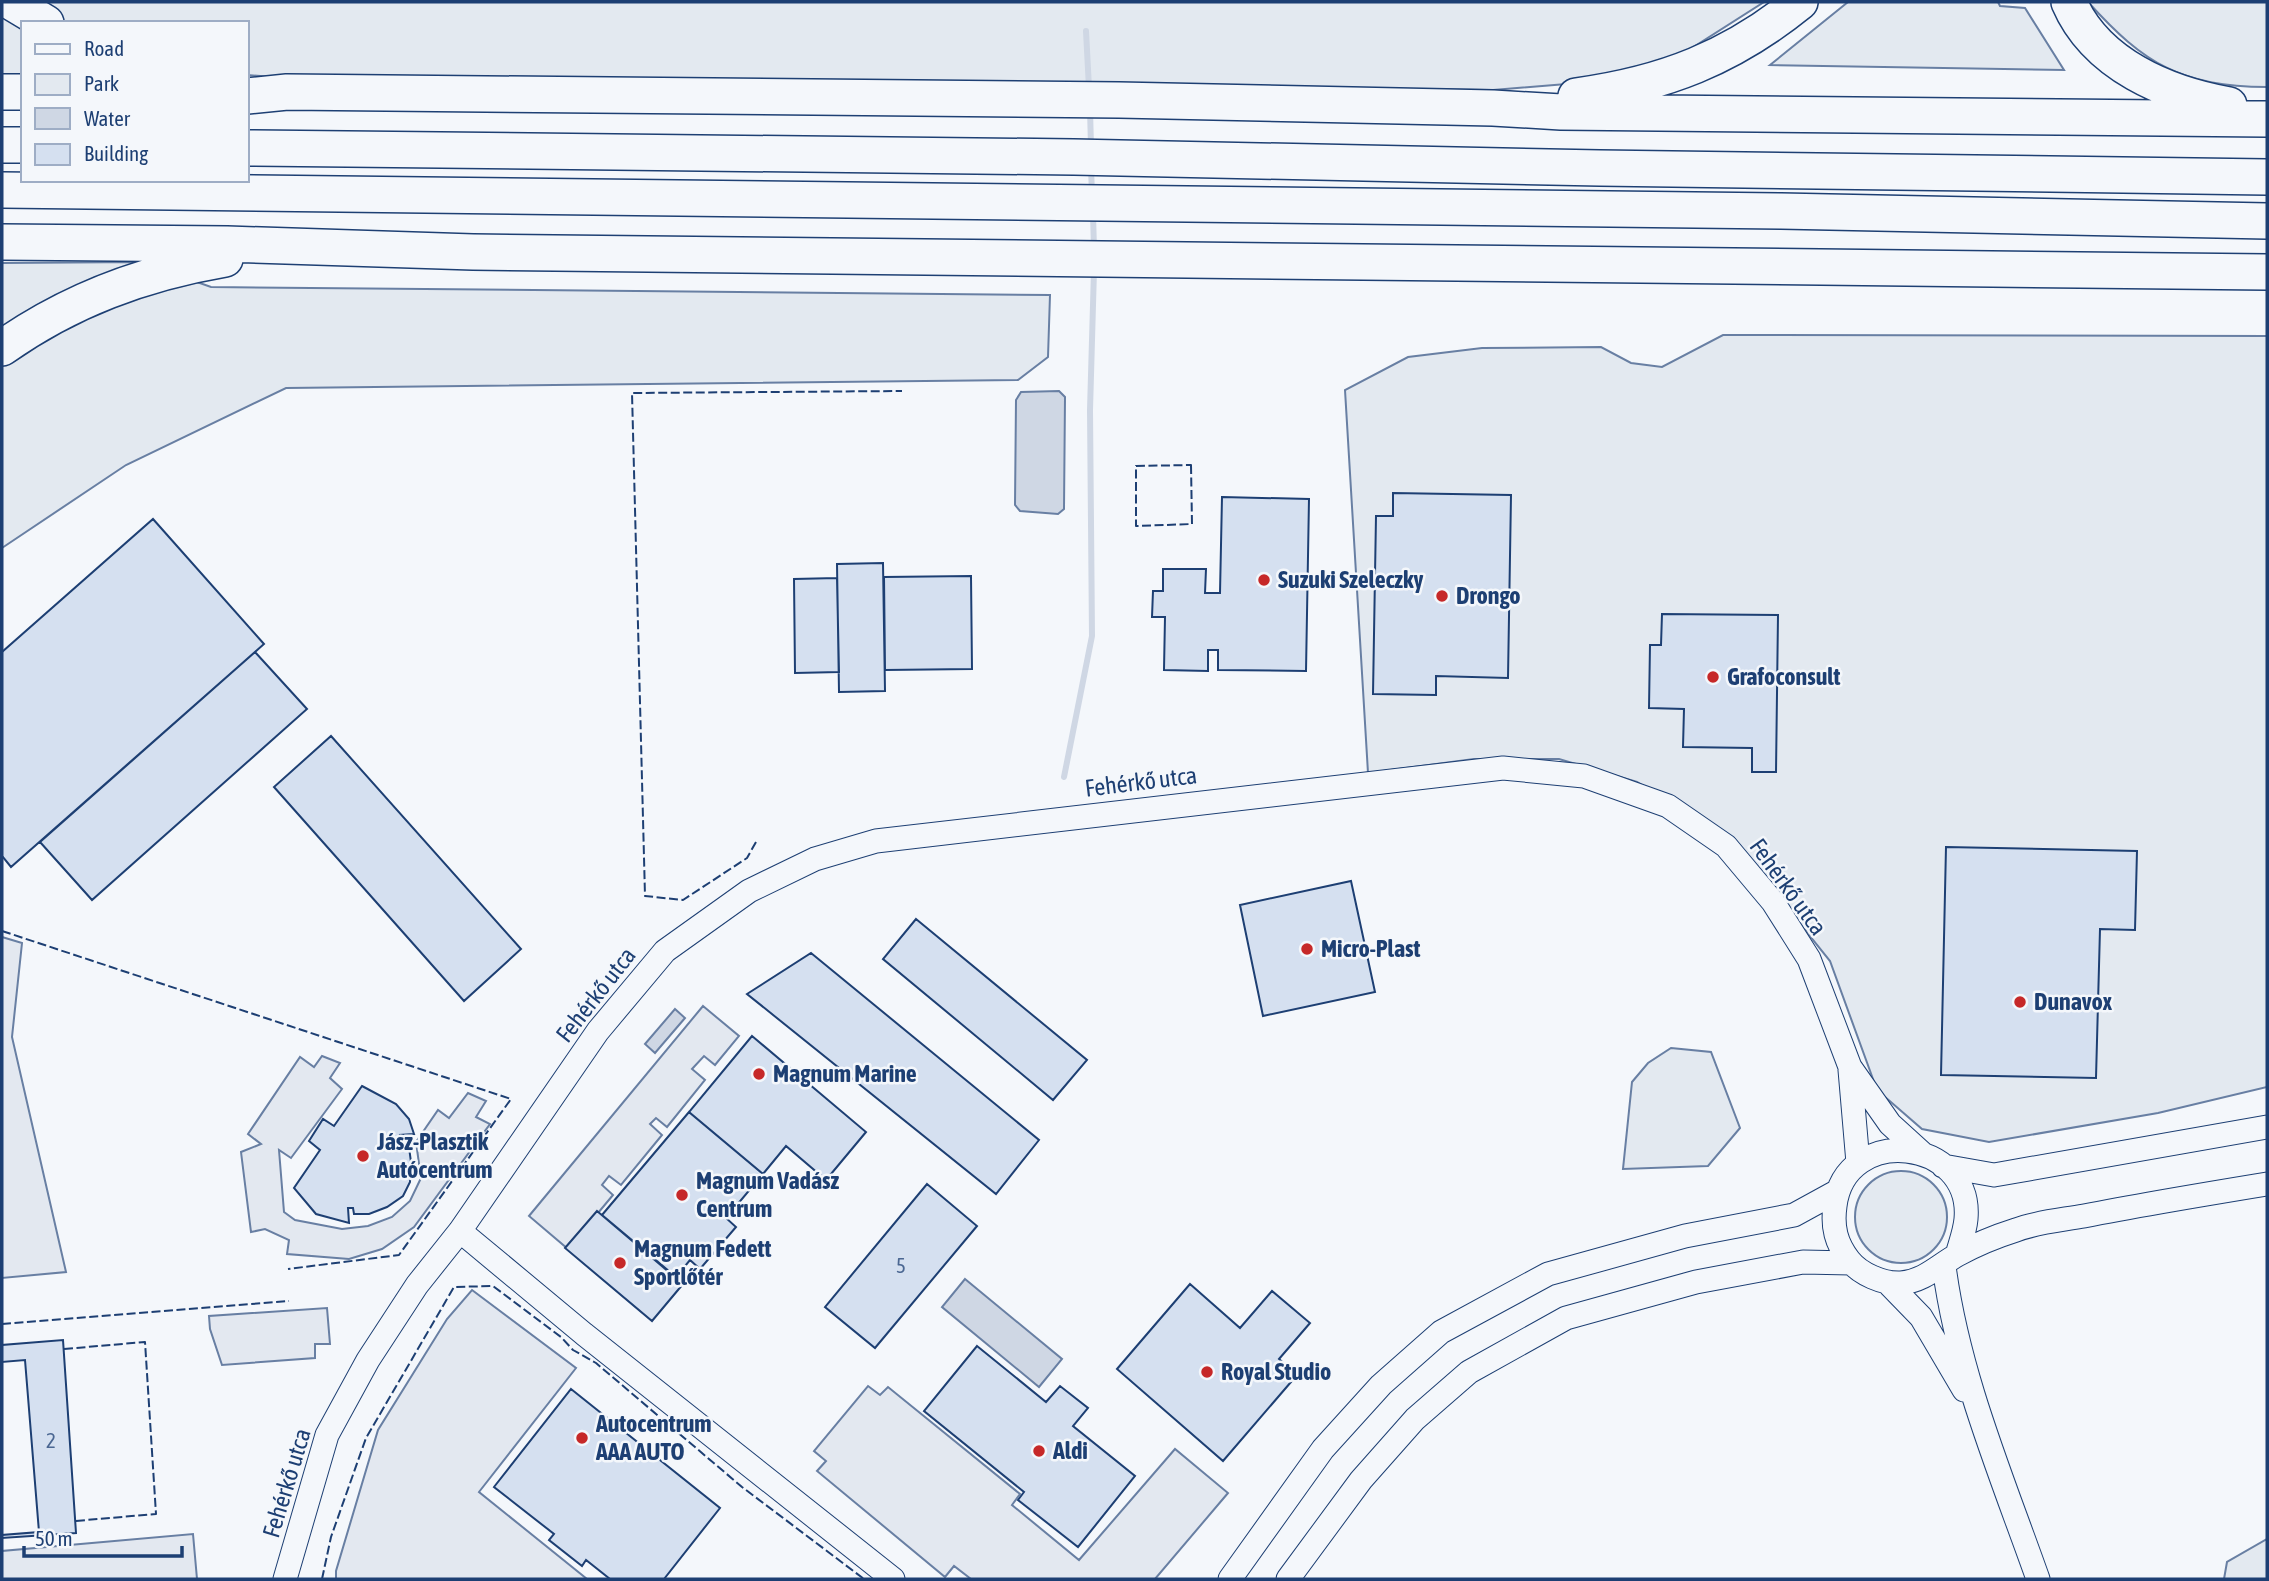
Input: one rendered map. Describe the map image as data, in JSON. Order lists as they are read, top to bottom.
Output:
{
  "streets": {
    "street": ["Fehérkő utca"]
  },
  "places": [
    "Suzuki Szeleczky",
    "Drongo",
    "Grafoconsult",
    "Micro-Plast",
    "Dunavox",
    "Magnum Marine",
    "Jász-Plasztik Autócentrum",
    "Magnum Vadász Centrum",
    "Magnum Fedett Sportlőtér",
    "Royal Studio",
    "Autocentrum AAA AUTO",
    "Aldi"
  ],
  "house_numbers": ["5", "2"],
  "legend": [
    "Road",
    "Park",
    "Water",
    "Building"
  ],
  "scale_bar": "50 m"
}
